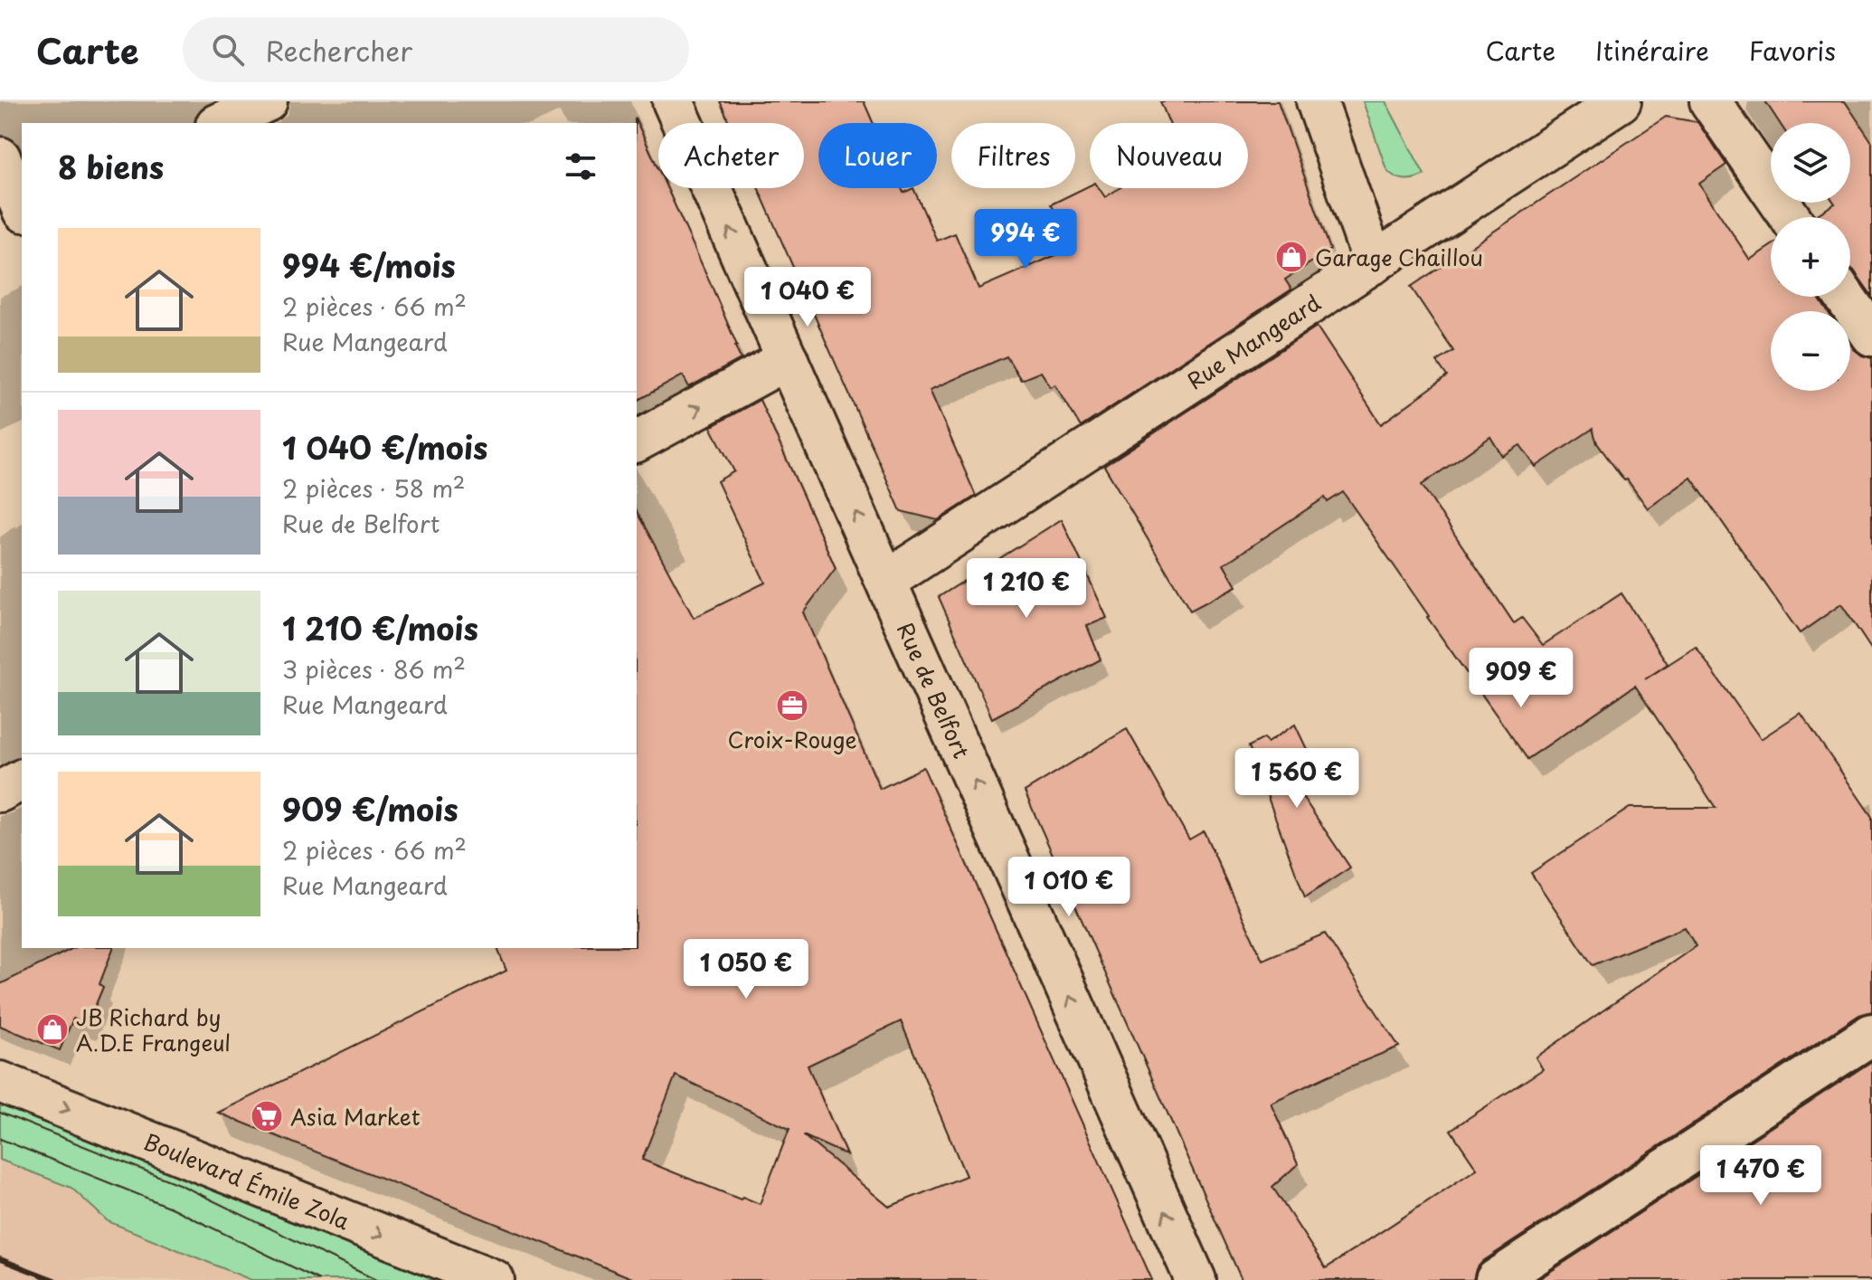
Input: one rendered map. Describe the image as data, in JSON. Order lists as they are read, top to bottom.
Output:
{
  "streets": {
    "street": ["Rue Mangeard", "Rue de Belfort", "Boulevard Émile Zola"]
  },
  "crossings": [
    ["Rue Mangeard", "Rue de Belfort"]
  ],
  "one_way": ["Rue de Belfort", "Boulevard Émile Zola"],
  "places": {
    "shop": ["Garage Chaillou", "JB Richard by A.D.E Frangeul"],
    "office": ["Croix-Rouge"],
    "supermarket": ["Asia Market"]
  },
  "page": {
    "header": "Carte",
    "search": "Rechercher",
    "nav": ["Carte", "Itinéraire", "Favoris"],
    "map_buttons": ["+", "−"],
    "chip": [
      "Acheter",
      "Louer",
      "Filtres",
      "Nouveau"
    ],
    "heading": "8 biens",
    "price": [
      "994 €",
      "1 040 €",
      "1 210 €",
      "909 €",
      "1 560 €",
      "1 010 €",
      "1 050 €",
      "1 470 €"
    ],
    "list": [
      {
        "name": "994 €/mois",
        "note": "2 pièces · 66 m² · Rue Mangeard"
      },
      {
        "name": "1 040 €/mois",
        "note": "2 pièces · 58 m² · Rue de Belfort"
      },
      {
        "name": "1 210 €/mois",
        "note": "3 pièces · 86 m² · Rue Mangeard"
      },
      {
        "name": "909 €/mois",
        "note": "2 pièces · 66 m² · Rue Mangeard"
      }
    ]
  }
}
